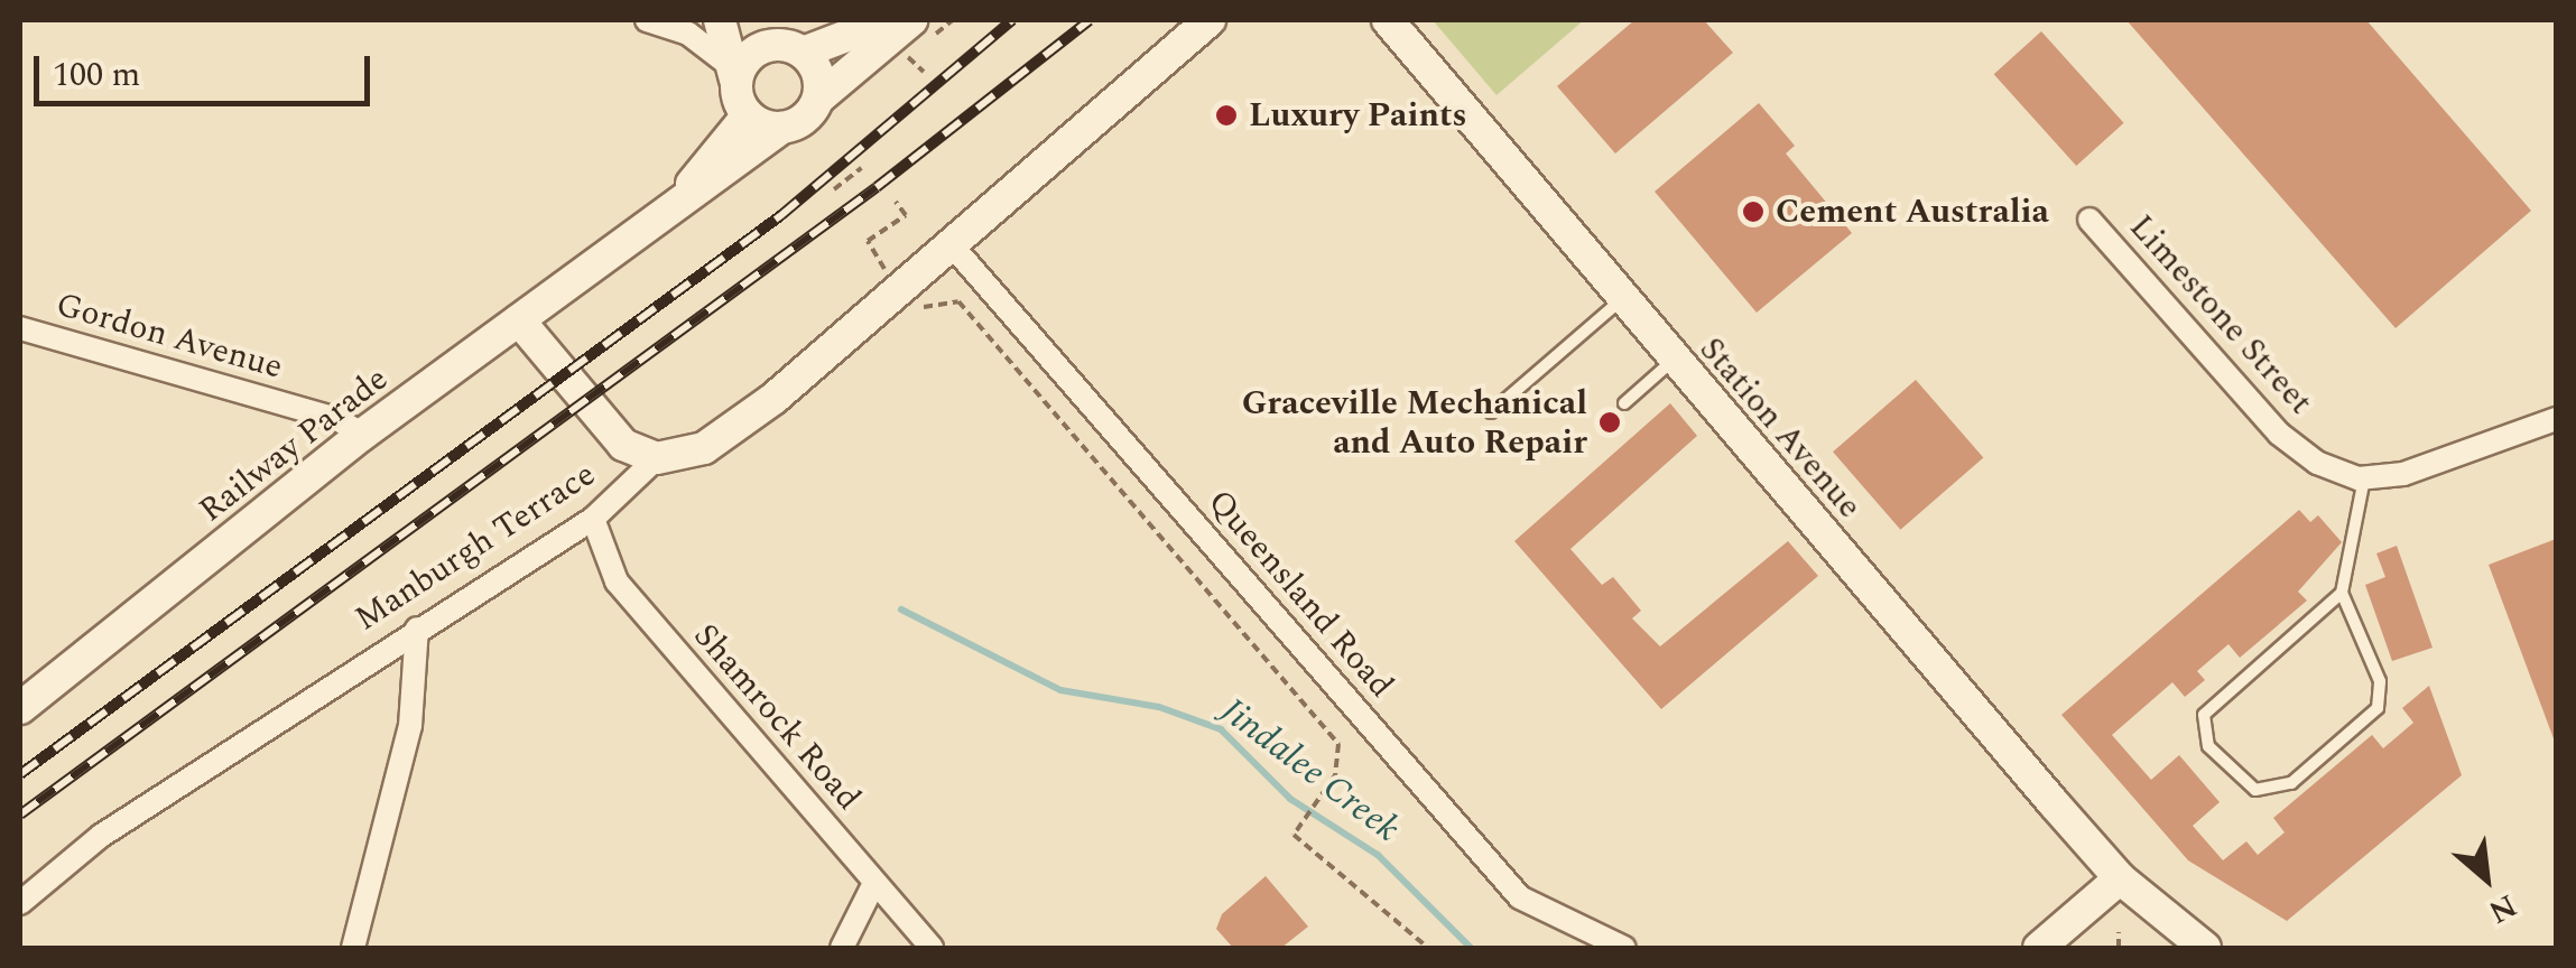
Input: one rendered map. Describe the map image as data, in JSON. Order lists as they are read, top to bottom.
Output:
{
  "streets": {
    "street": [
      "Limestone Street",
      "Gordon Avenue",
      "Station Avenue",
      "Railway Parade",
      "Manburgh Terrace",
      "Queensland Road",
      "Shamrock Road"
    ]
  },
  "crossings": [
    ["Gordon Avenue", "Railway Parade"],
    ["Manburgh Terrace", "Queensland Road"],
    ["Manburgh Terrace", "Shamrock Road"]
  ],
  "water": ["Jindalee Creek"],
  "places": ["Luxury Paints", "Cement Australia", "Graceville Mechanical and Auto Repair"],
  "scale_bar": "100 m",
  "north": "bottom right"
}
